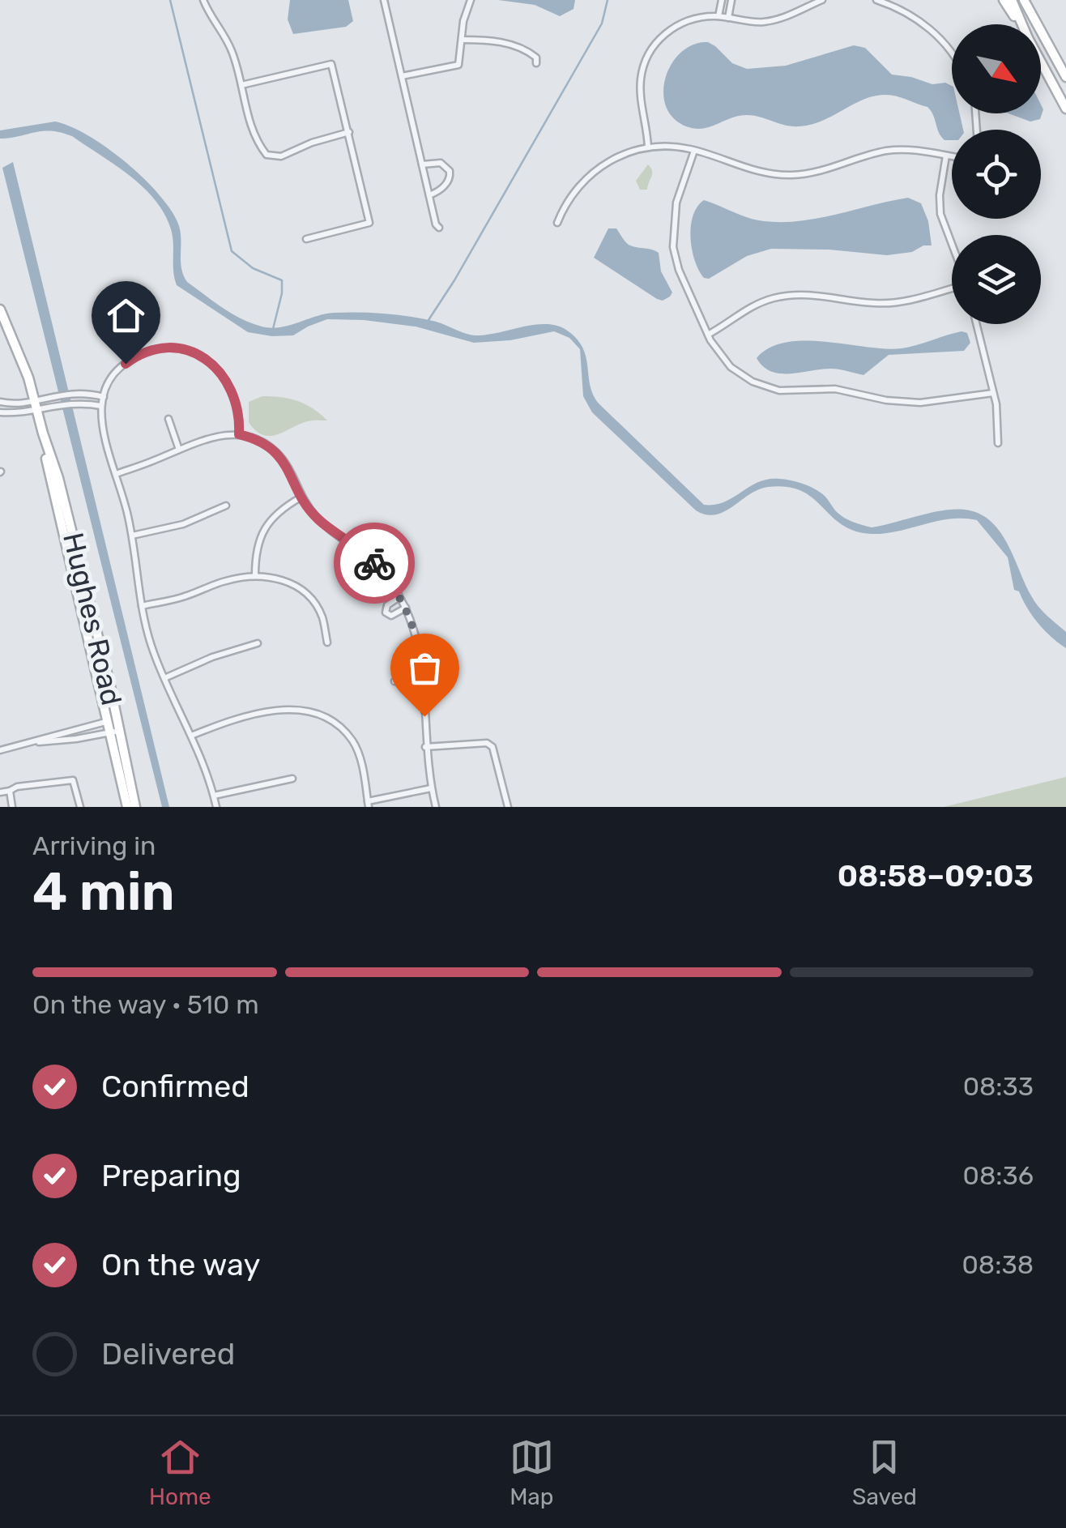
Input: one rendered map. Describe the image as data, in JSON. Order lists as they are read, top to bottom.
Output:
{
  "streets": {
    "main road": ["Hughes Road"]
  },
  "north": "bottom right",
  "page": {
    "heading": ["4 min", "Arriving in", "08:58–09:03"],
    "bar": "On the way · 510 m",
    "list": [
      ["Confirmed", "08:33"],
      ["Preparing", "08:36"],
      ["On the way", "08:38"],
      "Delivered"
    ],
    "tabs": ["Home", "Map", "Saved"]
  }
}
